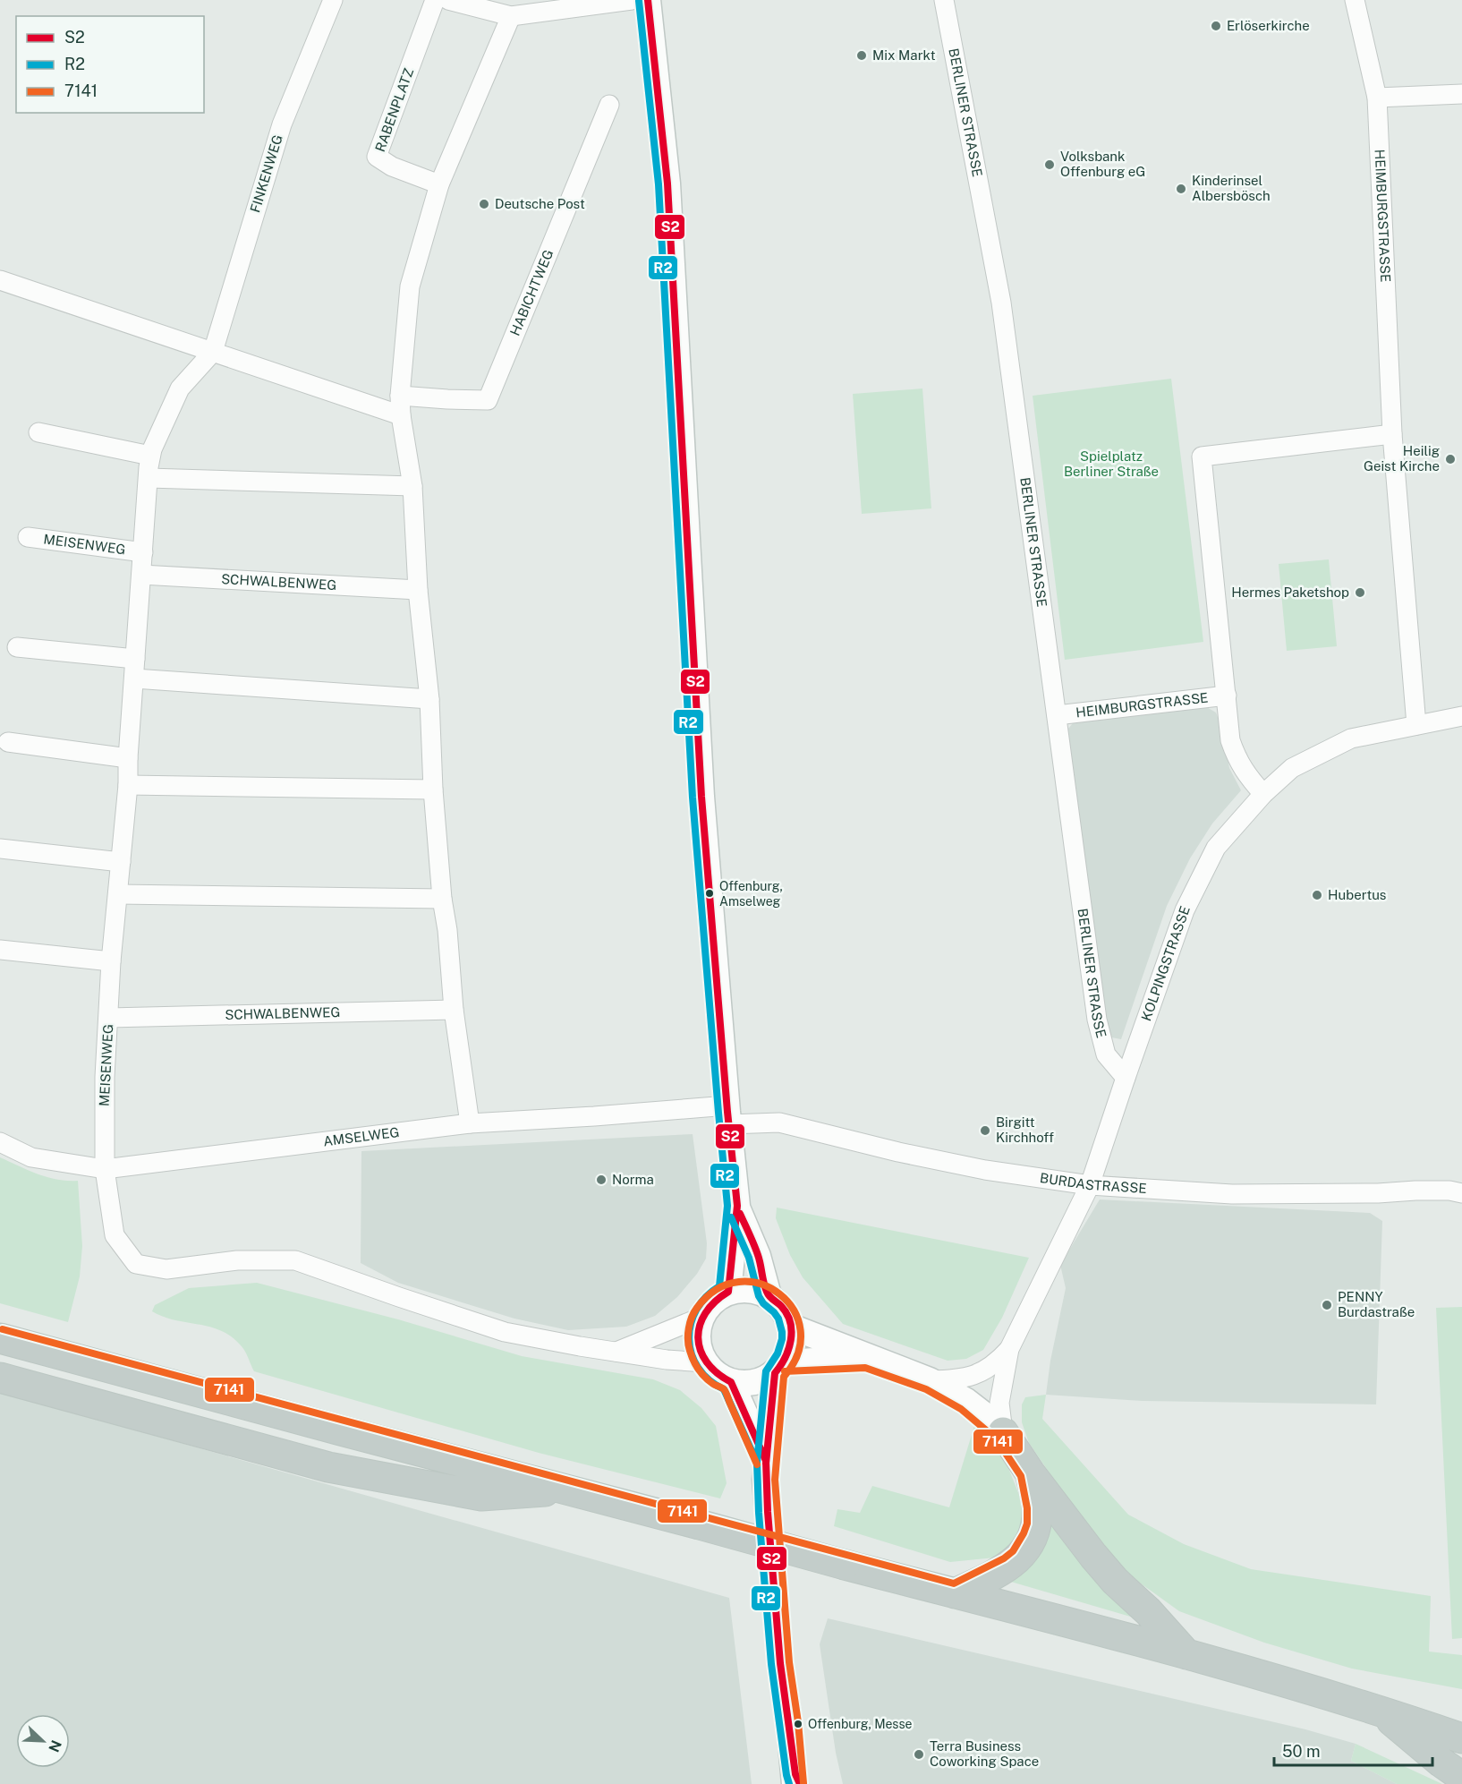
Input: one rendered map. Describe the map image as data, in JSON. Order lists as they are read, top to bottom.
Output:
{
  "streets": {
    "street": [
      "RABENPLATZ",
      "BERLINER STRASSE",
      "FINKENWEG",
      "HEIMBURGSTRASSE",
      "HABICHTWEG",
      "MEISENWEG",
      "SCHWALBENWEG",
      "KOLPINGSTRASSE",
      "AMSELWEG",
      "BURDASTRASSE"
    ]
  },
  "crossings": [
    ["BERLINER STRASSE", "HEIMBURGSTRASSE"],
    ["BERLINER STRASSE", "KOLPINGSTRASSE"],
    ["FINKENWEG", "MEISENWEG"],
    ["HEIMBURGSTRASSE", "KOLPINGSTRASSE"],
    ["MEISENWEG", "SCHWALBENWEG"],
    ["MEISENWEG", "AMSELWEG"],
    ["KOLPINGSTRASSE", "BURDASTRASSE"],
    ["AMSELWEG", "BURDASTRASSE"]
  ],
  "parks": ["Spielplatz Berliner Straße"],
  "places": [
    "Erlöserkirche",
    "Mix Markt",
    "Volksbank Offenburg eG",
    "Kinderinsel Albersbösch",
    "Deutsche Post",
    "Heilig Geist Kirche",
    "Hermes Paketshop",
    "Offenburg, Amselweg",
    "Hubertus",
    "Birgitt Kirchhoff",
    "Norma",
    "PENNY Burdastraße",
    "Offenburg, Messe",
    "Terra Business Coworking Space"
  ],
  "lines": ["transit line S2", "transit line R2", "transit line 7141"],
  "legend": ["S2", "R2", "7141"],
  "scale_bar": "50 m",
  "north": "bottom right"
}
